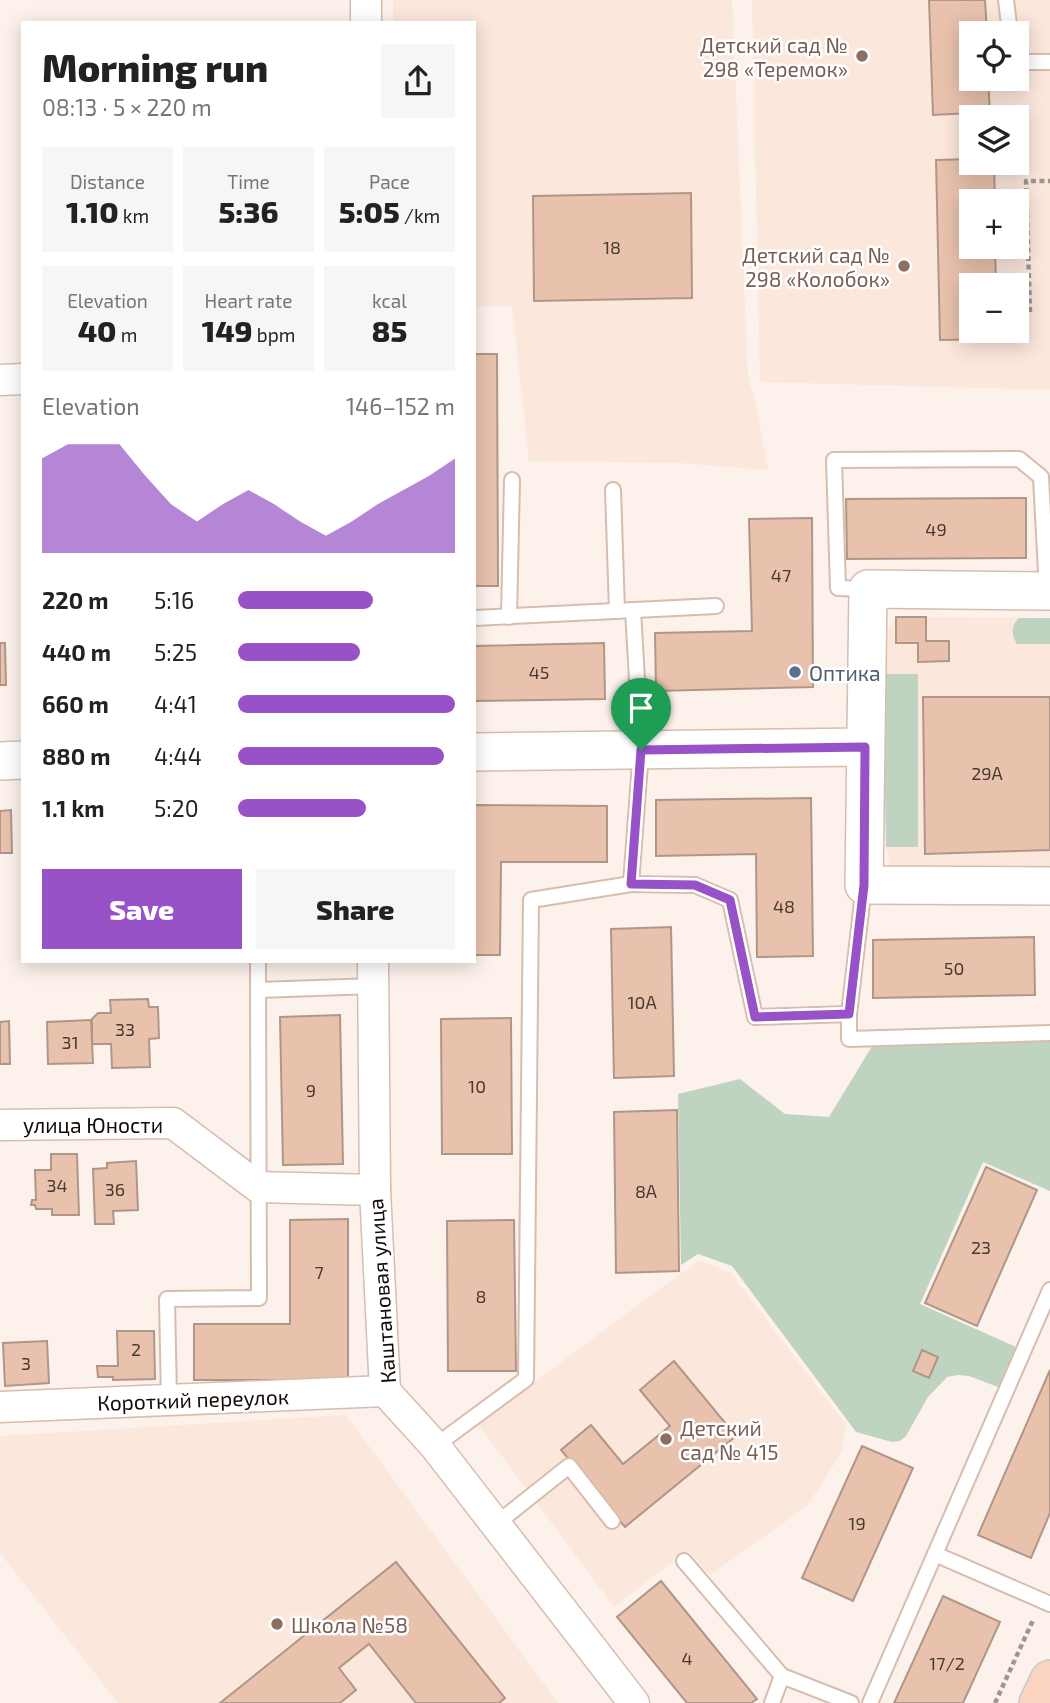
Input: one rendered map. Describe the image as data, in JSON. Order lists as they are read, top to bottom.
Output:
{
  "streets": {
    "street": ["улица Юности", "Каштановая улица", "Короткий переулок"]
  },
  "crossings": [
    ["Каштановая улица", "Короткий переулок"]
  ],
  "places": [
    "Детский сад № 298 «Теремок»",
    "Детский сад № 298 «Колобок»",
    "Оптика",
    "Детский сад № 415",
    "Школа №58"
  ],
  "house_numbers": [
    "18",
    "49",
    "47",
    "45",
    "29А",
    "48",
    "50",
    "10А",
    "33",
    "31",
    "10",
    "9",
    "34",
    "36",
    "8А",
    "23",
    "7",
    "8",
    "2",
    "3",
    "19",
    "4",
    "17/2"
  ],
  "page": {
    "map_buttons": ["+", "−"],
    "heading": ["Morning run", "08:13 · 5 × 220 m"],
    "stats": [
      ["Distance", "1.10 km"],
      ["Time", "5:36"],
      ["Pace", "5:05 /km"],
      ["Elevation", "40 m"],
      ["Heart rate", "149 bpm"],
      ["kcal", "85"]
    ],
    "chart": ["Elevation", "146–152 m"],
    "list": [
      {
        "name": "220 m",
        "note": "5:16"
      },
      {
        "name": "440 m",
        "note": "5:25"
      },
      {
        "name": "660 m",
        "note": "4:41"
      },
      {
        "name": "880 m",
        "note": "4:44"
      },
      {
        "name": "1.1 km",
        "note": "5:20"
      }
    ],
    "buttons": ["Save", "Share"]
  }
}
